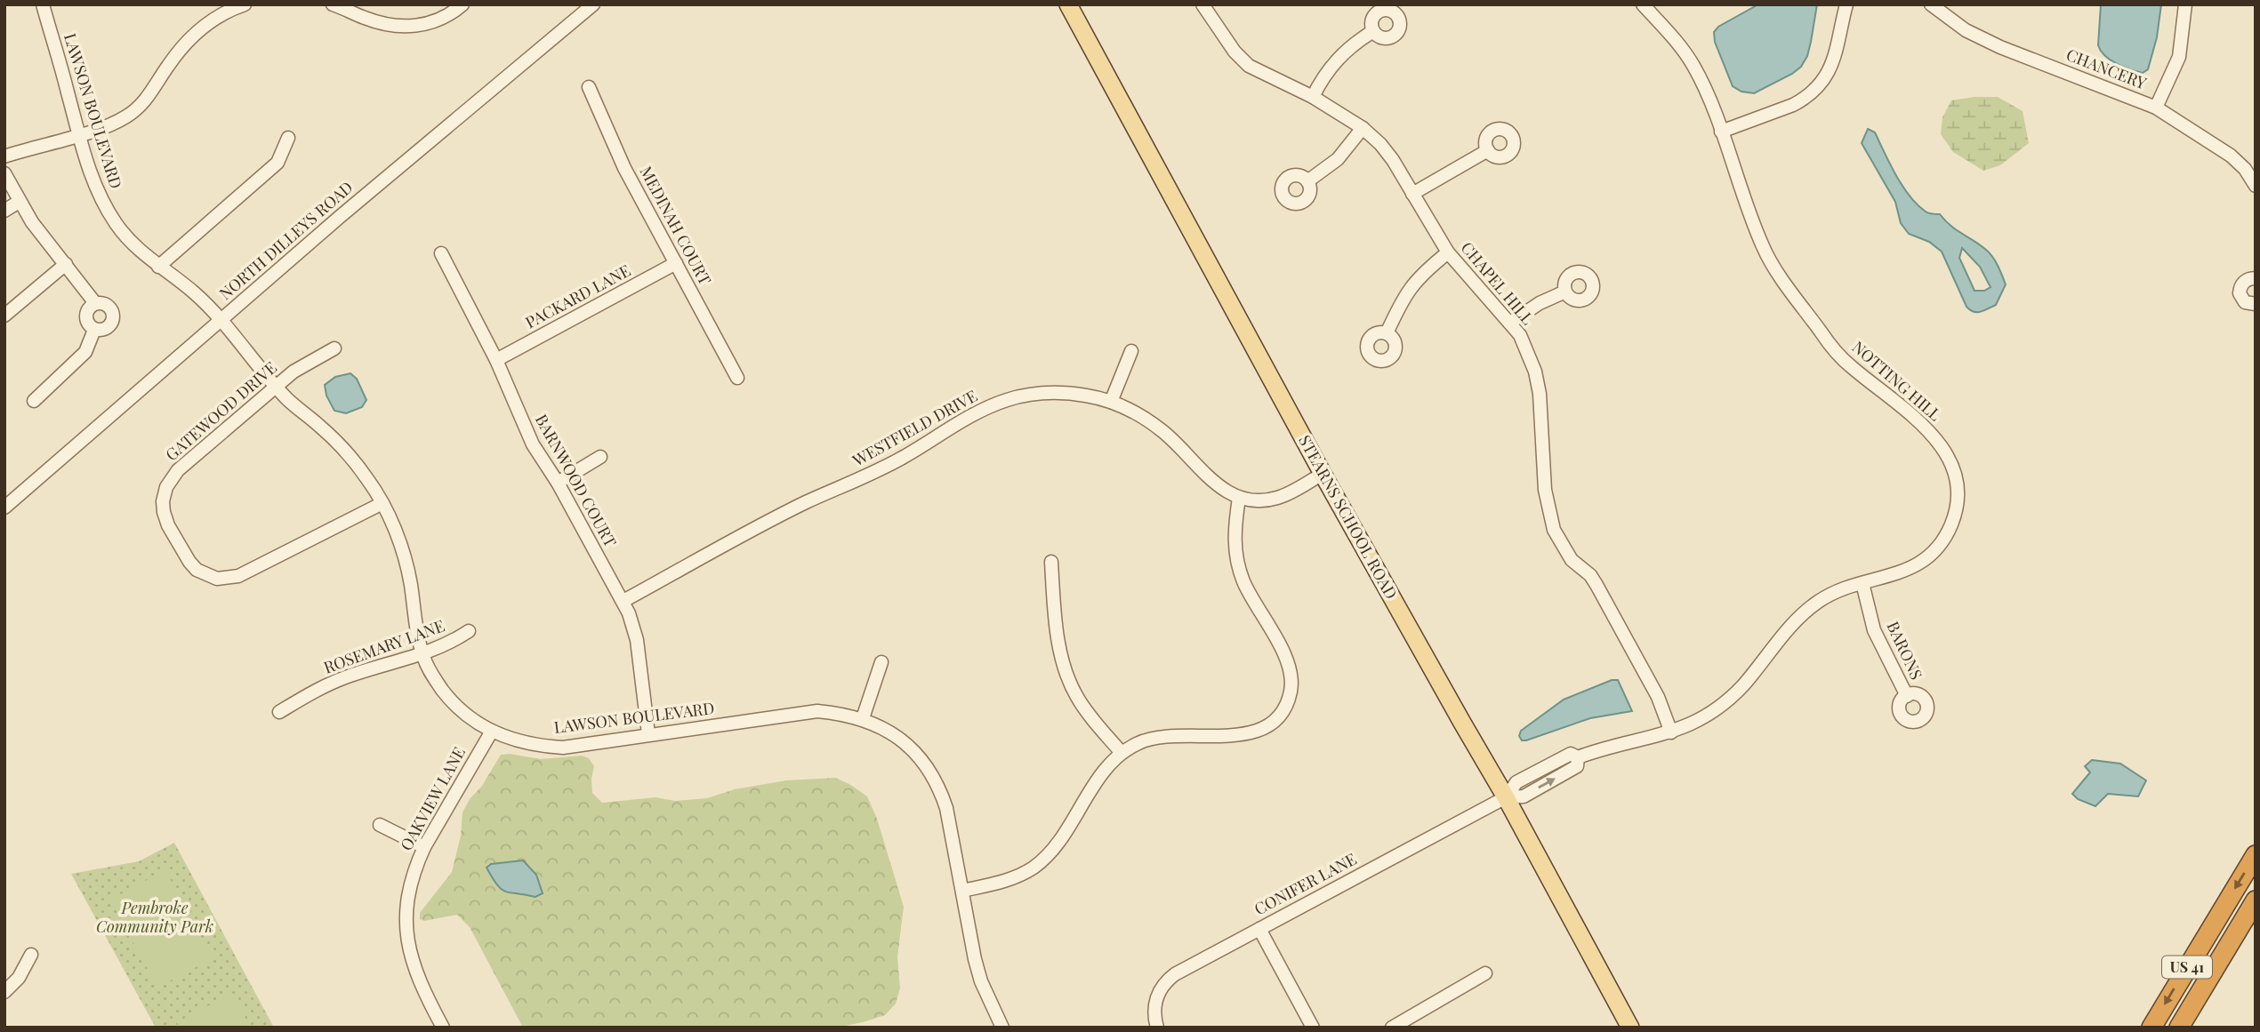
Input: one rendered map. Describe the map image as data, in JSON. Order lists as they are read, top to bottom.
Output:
{
  "streets": {
    "highway": ["US 41"],
    "main road": ["STEARNS SCHOOL ROAD"],
    "street": [
      "CHANCERY",
      "LAWSON BOULEVARD",
      "MEDINAH COURT",
      "NORTH DILLEYS ROAD",
      "CHAPEL HILL",
      "PACKARD LANE",
      "NOTTING HILL",
      "GATEWOOD DRIVE",
      "WESTFIELD DRIVE",
      "BARNWOOD COURT",
      "ROSEMARY LANE",
      "BARONS",
      "OAKVIEW LANE",
      "CONIFER LANE"
    ]
  },
  "crossings": [
    ["LAWSON BOULEVARD", "NORTH DILLEYS ROAD"],
    ["LAWSON BOULEVARD", "GATEWOOD DRIVE"],
    ["LAWSON BOULEVARD", "BARNWOOD COURT"],
    ["LAWSON BOULEVARD", "ROSEMARY LANE"],
    ["LAWSON BOULEVARD", "OAKVIEW LANE"],
    ["MEDINAH COURT", "PACKARD LANE"],
    ["CHAPEL HILL", "NOTTING HILL"],
    ["PACKARD LANE", "BARNWOOD COURT"],
    ["NOTTING HILL", "STEARNS SCHOOL ROAD"],
    ["NOTTING HILL", "BARONS"],
    ["NOTTING HILL", "CONIFER LANE"],
    ["WESTFIELD DRIVE", "BARNWOOD COURT"],
    ["STEARNS SCHOOL ROAD", "CONIFER LANE"]
  ],
  "parks": ["Pembroke Community Park"]
}
